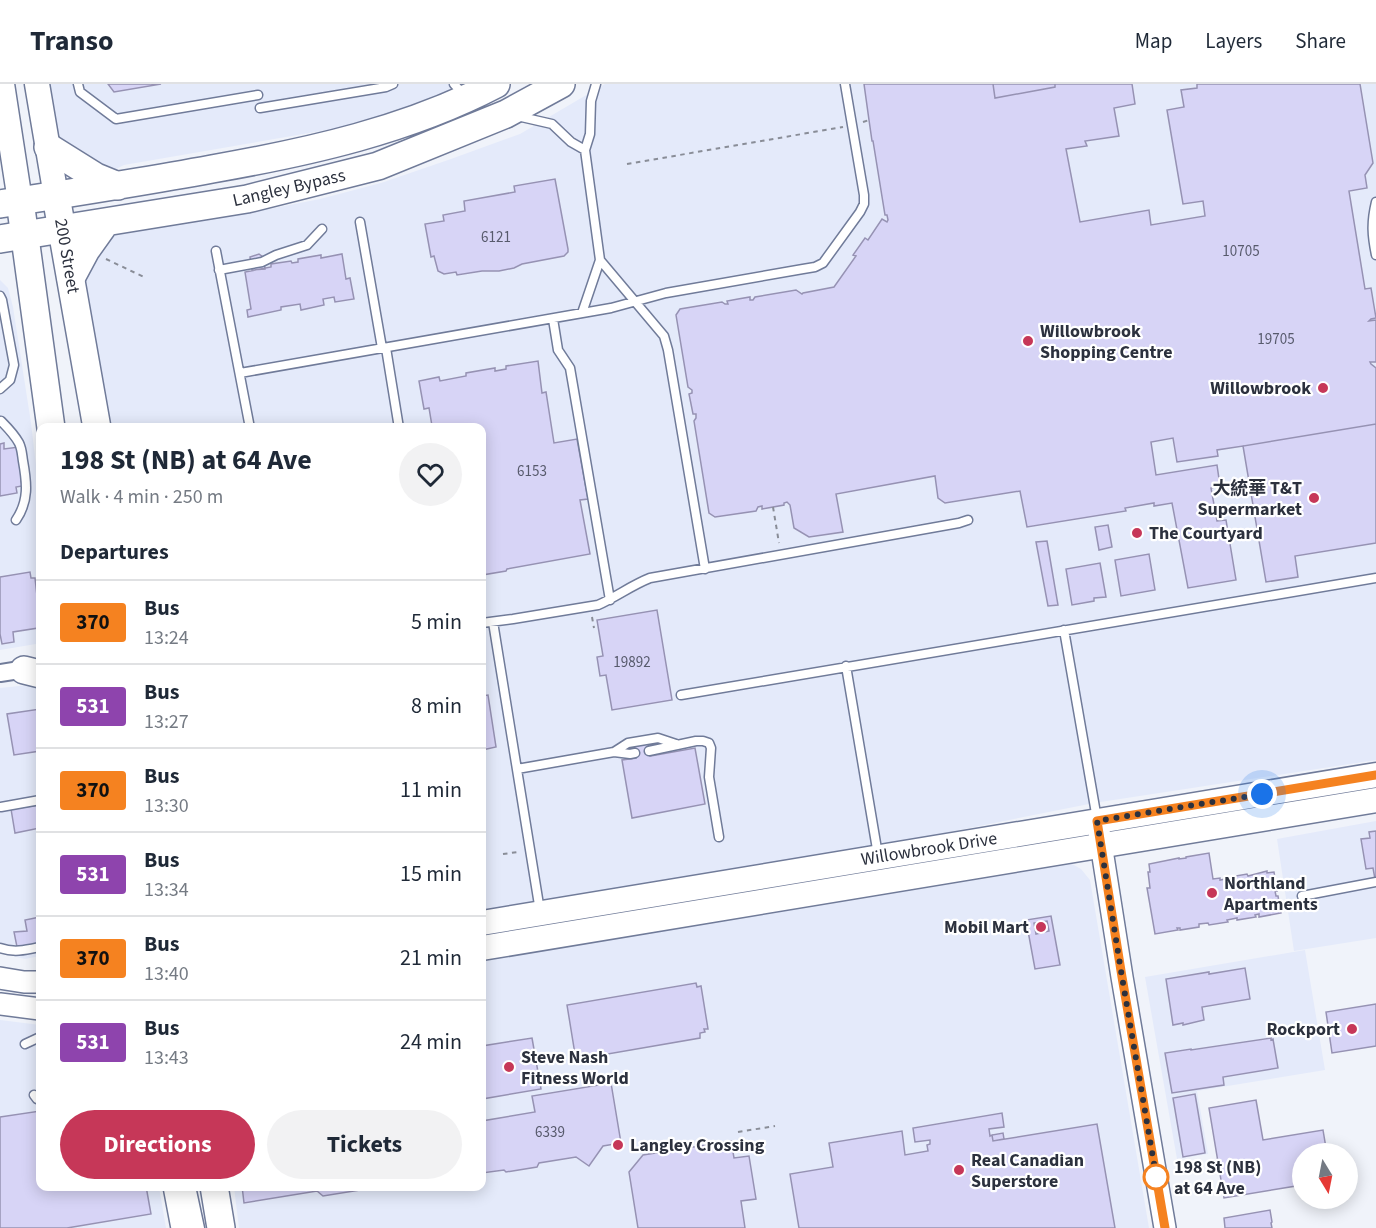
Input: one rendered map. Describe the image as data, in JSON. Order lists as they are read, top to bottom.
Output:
{
  "streets": {
    "main road": ["Langley Bypass", "200 Street", "Willowbrook Drive"]
  },
  "crossings": [
    ["Langley Bypass", "200 Street"]
  ],
  "places": [
    "Willowbrook Shopping Centre",
    "Willowbrook",
    "大統華 T&T Supermarket",
    "The Courtyard",
    "Northland Apartments",
    "Mobil Mart",
    "Rockport",
    "Steve Nash Fitness World",
    "Langley Crossing",
    "Real Canadian Superstore",
    "198 St (NB) at 64 Ave"
  ],
  "lines": ["bus line 370"],
  "house_numbers": [
    "6121",
    "10705",
    "19705",
    "6153",
    "19892",
    "6339"
  ],
  "north": "bottom",
  "page": {
    "header": "Transo",
    "nav": ["Map", "Layers", "Share"],
    "heading": [
      ["198 St (NB) at 64 Ave", "Walk · 4 min · 250 m"],
      "Departures"
    ],
    "list": [
      {
        "mark": "370",
        "name": "Bus",
        "note": "13:24",
        "value": "5 min"
      },
      {
        "mark": "531",
        "name": "Bus",
        "note": "13:27",
        "value": "8 min"
      },
      {
        "mark": "370",
        "name": "Bus",
        "note": "13:30",
        "value": "11 min"
      },
      {
        "mark": "531",
        "name": "Bus",
        "note": "13:34",
        "value": "15 min"
      },
      {
        "mark": "370",
        "name": "Bus",
        "note": "13:40",
        "value": "21 min"
      },
      {
        "mark": "531",
        "name": "Bus",
        "note": "13:43",
        "value": "24 min"
      }
    ],
    "buttons": ["Directions", "Tickets"]
  }
}
